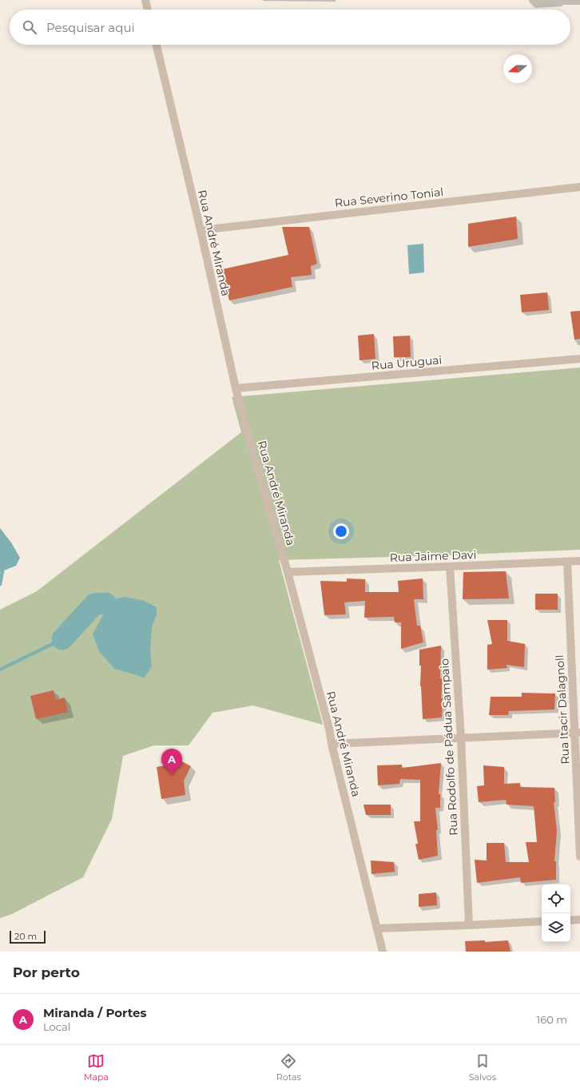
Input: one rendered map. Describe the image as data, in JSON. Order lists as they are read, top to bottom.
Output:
{
  "streets": {
    "street": [
      "Rua Severino Tonial",
      "Rua André Miranda",
      "Rua Uruguai",
      "Rua Jaime Davi",
      "Rua Itacir Dalagnoll",
      "Rua Rodolfo de Pádua Sampaio"
    ]
  },
  "crossings": [
    ["Rua Severino Tonial", "Rua André Miranda"],
    ["Rua André Miranda", "Rua Uruguai"],
    ["Rua André Miranda", "Rua Jaime Davi"],
    ["Rua Jaime Davi", "Rua Itacir Dalagnoll"],
    ["Rua Jaime Davi", "Rua Rodolfo de Pádua Sampaio"]
  ],
  "scale_bar": "20 m",
  "north": "left",
  "page": {
    "search": "Pesquisar aqui",
    "pins": "A",
    "scale": "20 m",
    "heading": "Por perto",
    "list": [
      {
        "mark": "A",
        "name": "Miranda / Portes",
        "note": "Local",
        "value": "160 m"
      }
    ],
    "nav": ["Mapa", "Rotas", "Salvos"]
  }
}
